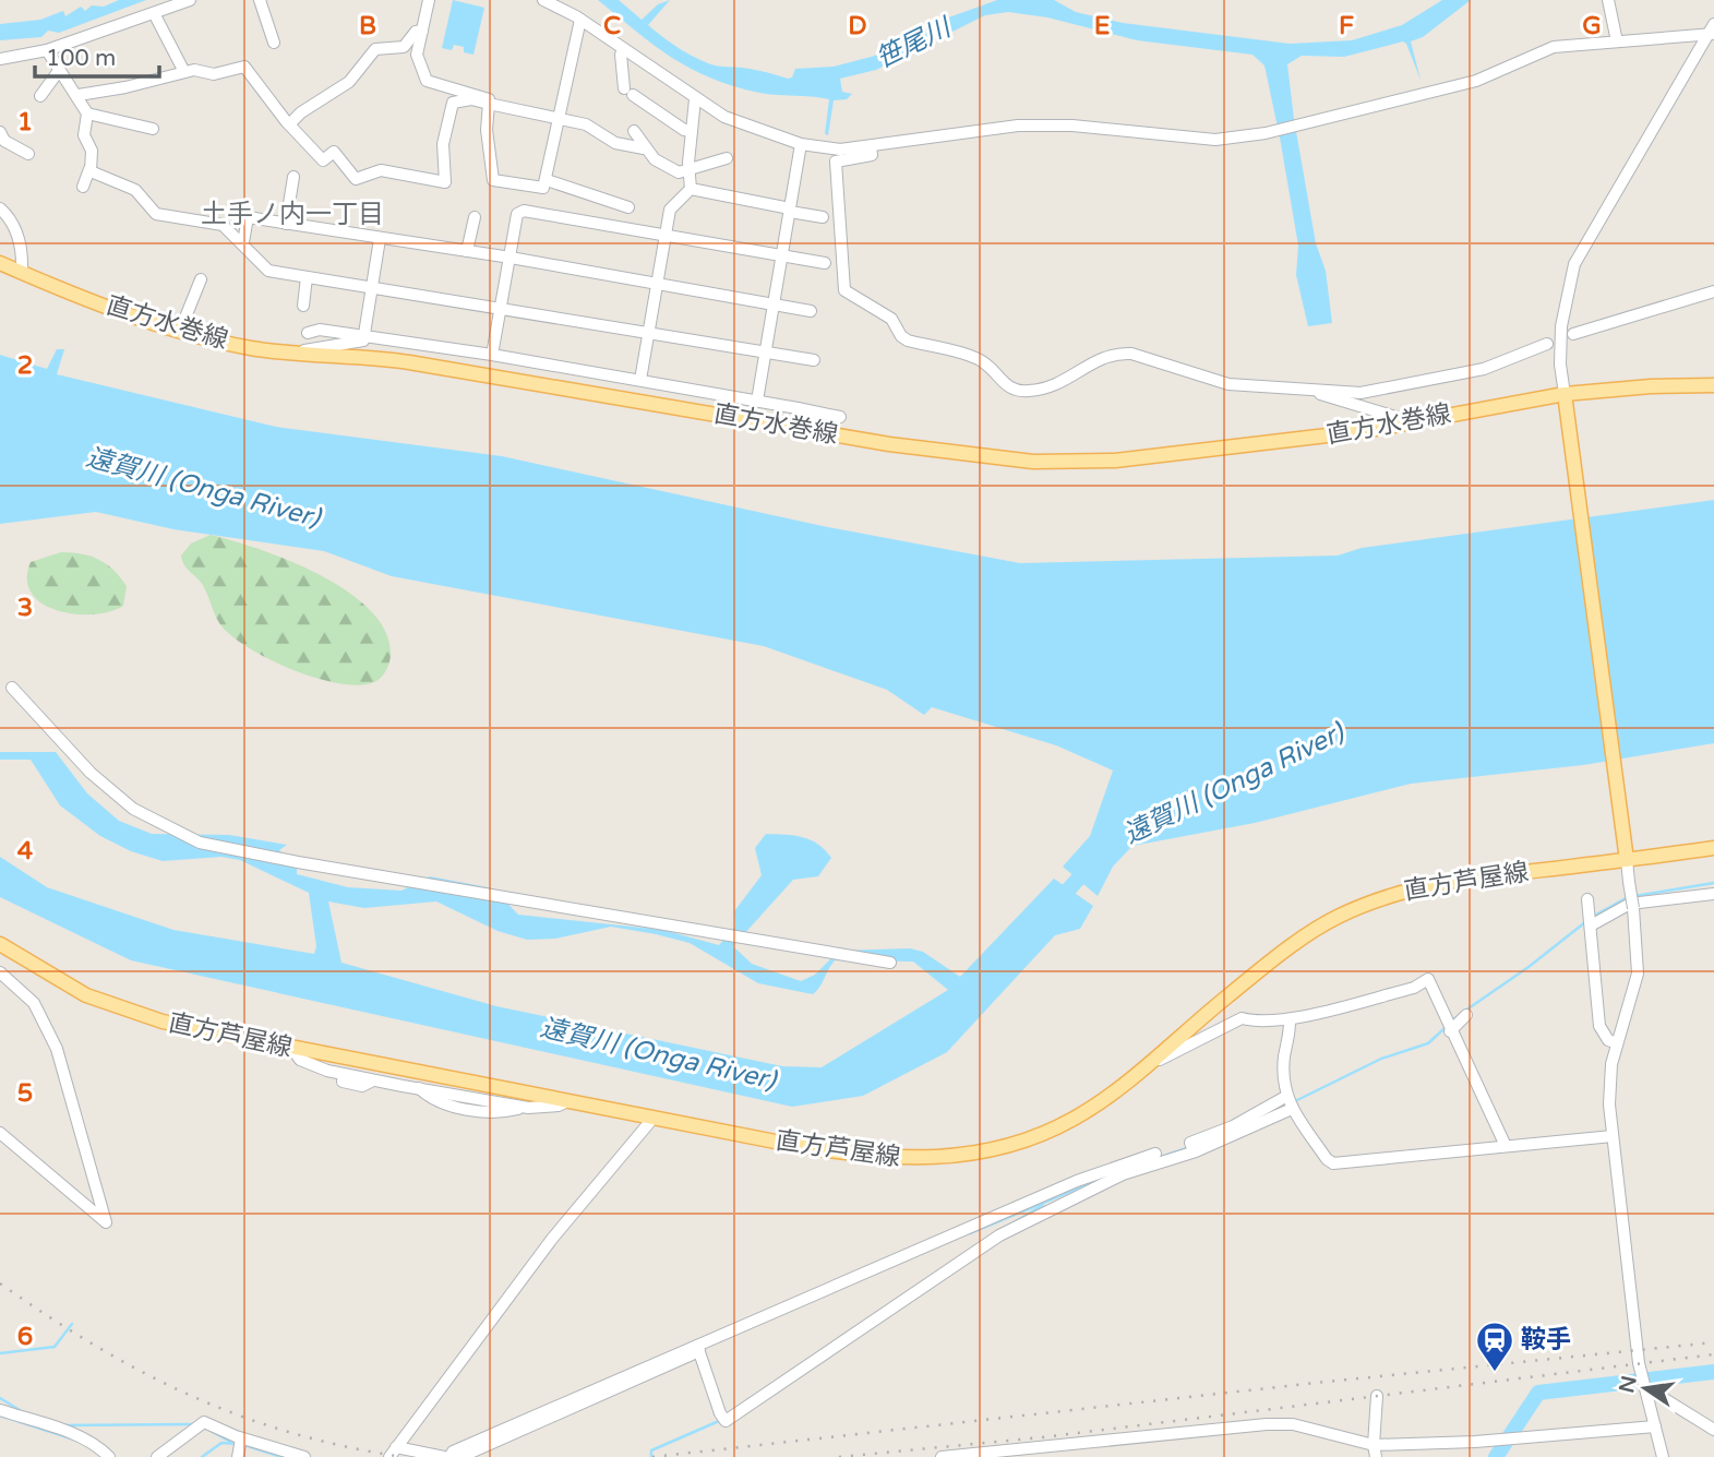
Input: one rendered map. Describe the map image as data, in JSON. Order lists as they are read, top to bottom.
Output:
{
  "streets": {
    "main road": ["直方水巻線", "直方芦屋線"]
  },
  "districts": ["土手ノ内一丁目"],
  "water": ["笹尾川", "遠賀川 (Onga River)"],
  "places": {
    "station": ["鞍手"]
  },
  "scale_bar": "100 m",
  "north": "left",
  "grid": {
    "columns": [
      "B",
      "C",
      "D",
      "E",
      "F",
      "G"
    ],
    "rows": [
      "1",
      "2",
      "3",
      "4",
      "5",
      "6"
    ]
  }
}
